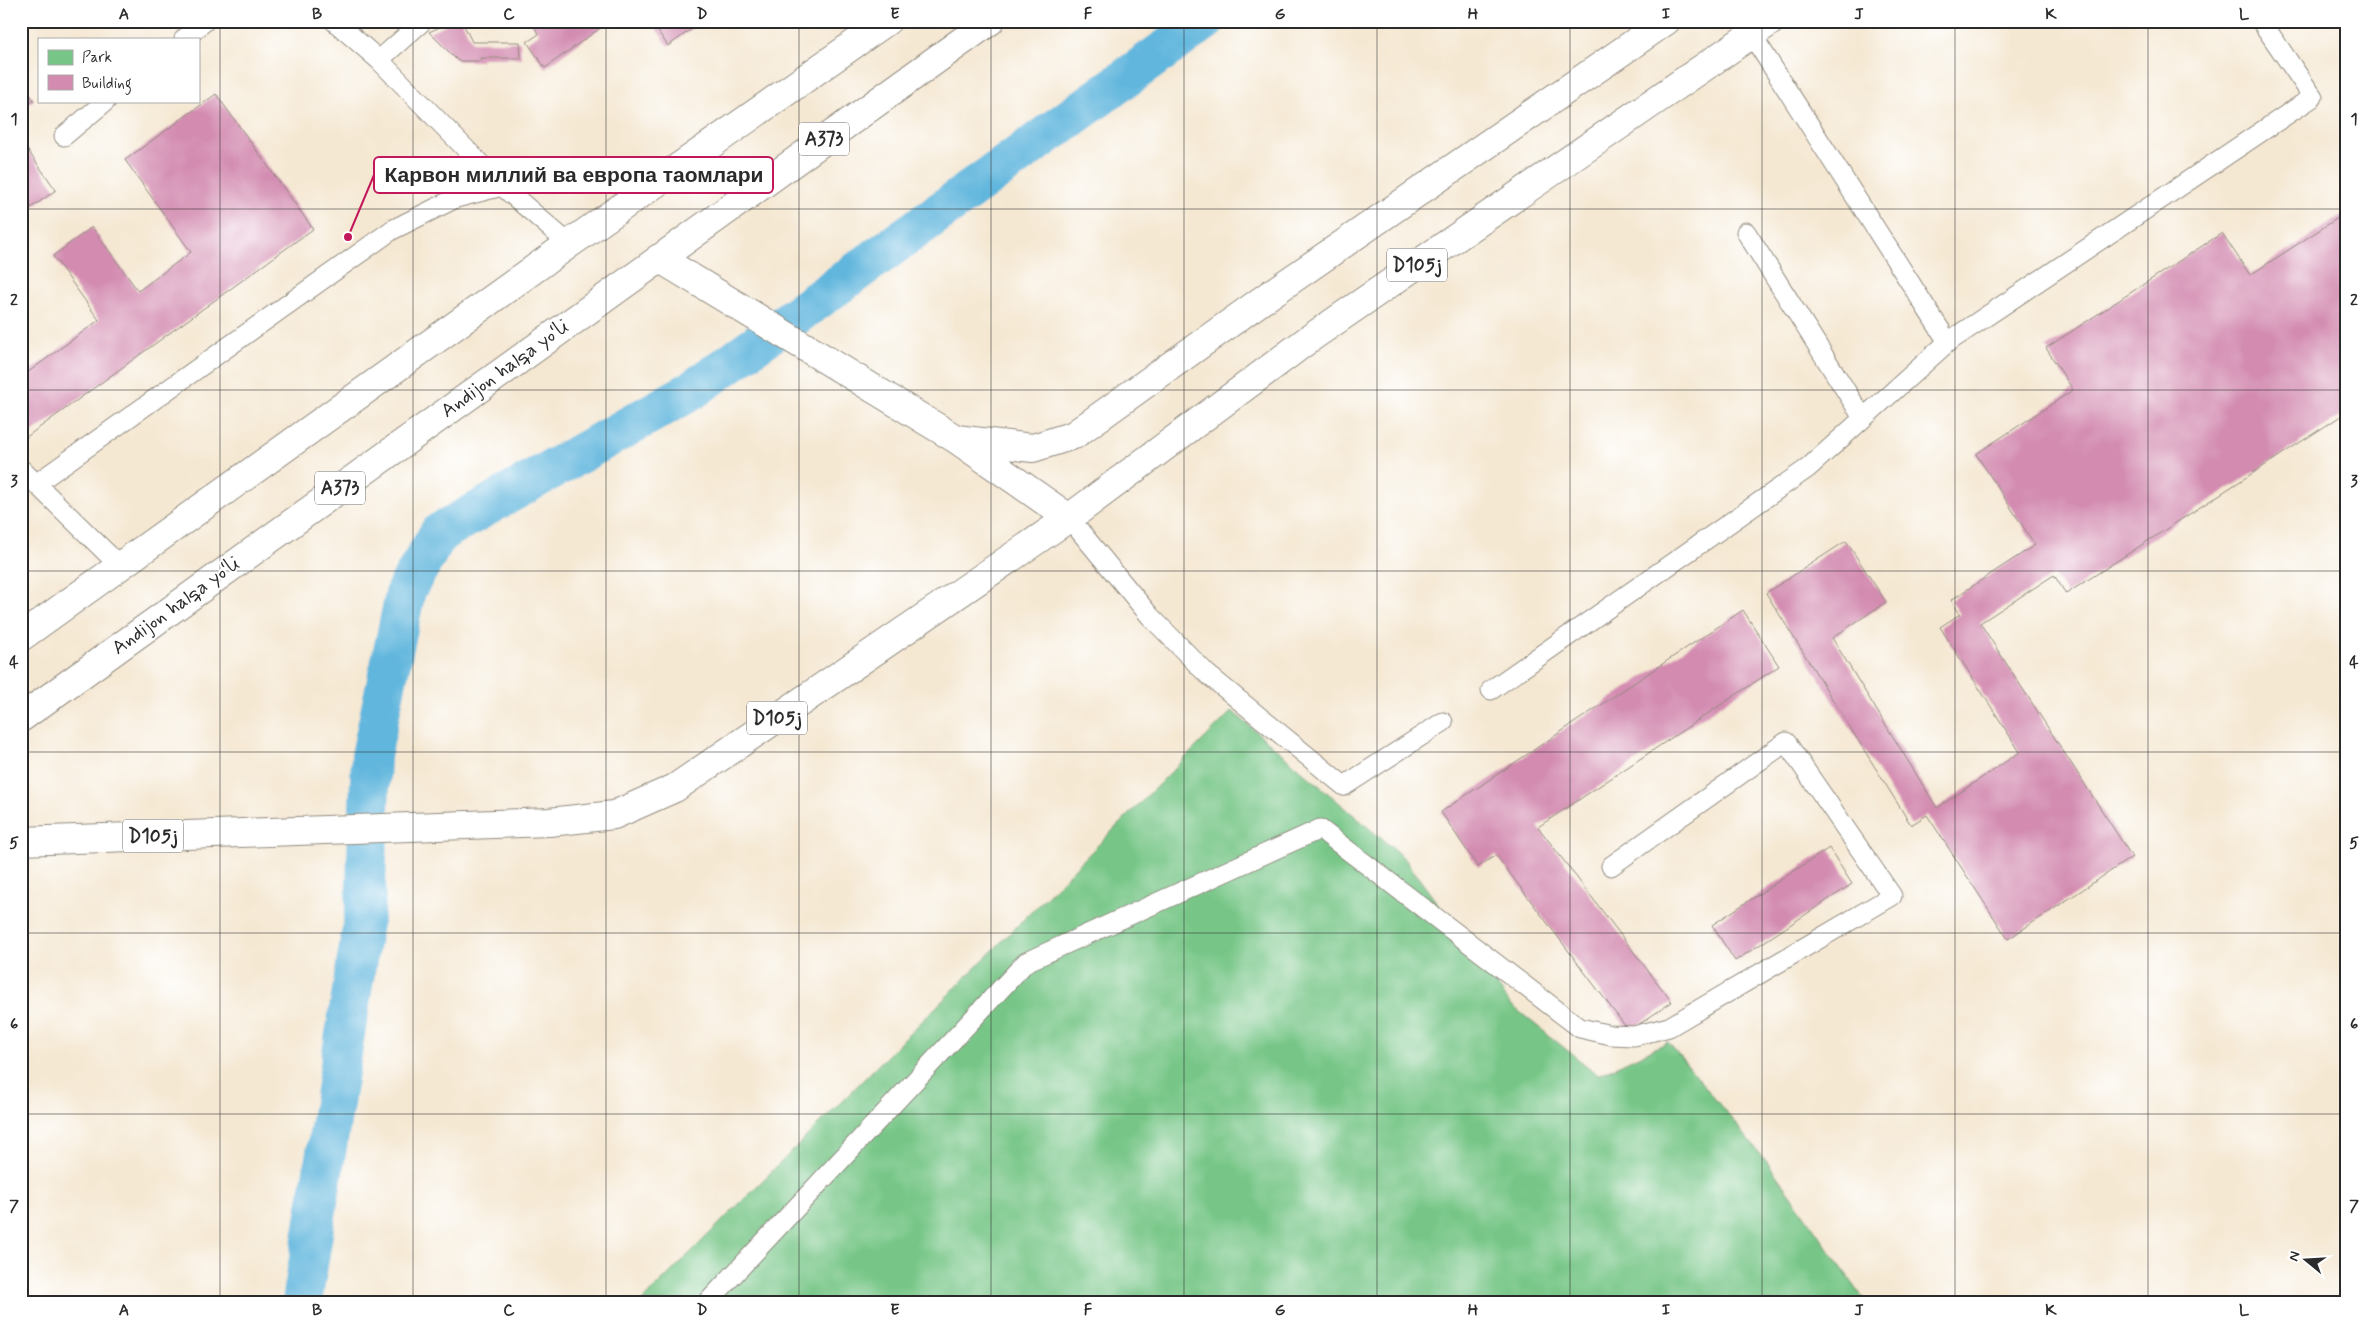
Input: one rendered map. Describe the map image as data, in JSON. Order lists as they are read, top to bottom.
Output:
{
  "streets": {
    "highway": ["A373", "D105j", "Andijon halqa yo‘li"]
  },
  "crossings": [
    ["D105j", "Andijon halqa yo‘li"]
  ],
  "places": ["Карвон миллий ва европа таомлари"],
  "legend": ["Park", "Building"],
  "north": "left",
  "grid": {
    "columns": [
      "A",
      "B",
      "C",
      "D",
      "E",
      "F",
      "G",
      "H",
      "I",
      "J",
      "K",
      "L"
    ],
    "rows": [
      "1",
      "2",
      "3",
      "4",
      "5",
      "6",
      "7"
    ]
  }
}
